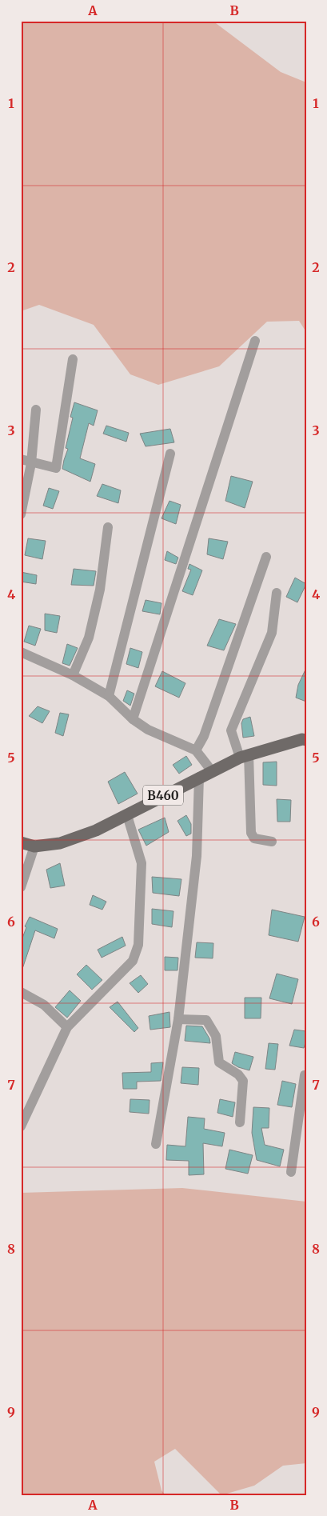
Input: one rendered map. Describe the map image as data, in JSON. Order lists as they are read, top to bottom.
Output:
{
  "streets": {
    "main road": ["B460"]
  },
  "grid": {
    "columns": ["A", "B"],
    "rows": [
      "1",
      "2",
      "3",
      "4",
      "5",
      "6",
      "7",
      "8",
      "9"
    ]
  }
}
